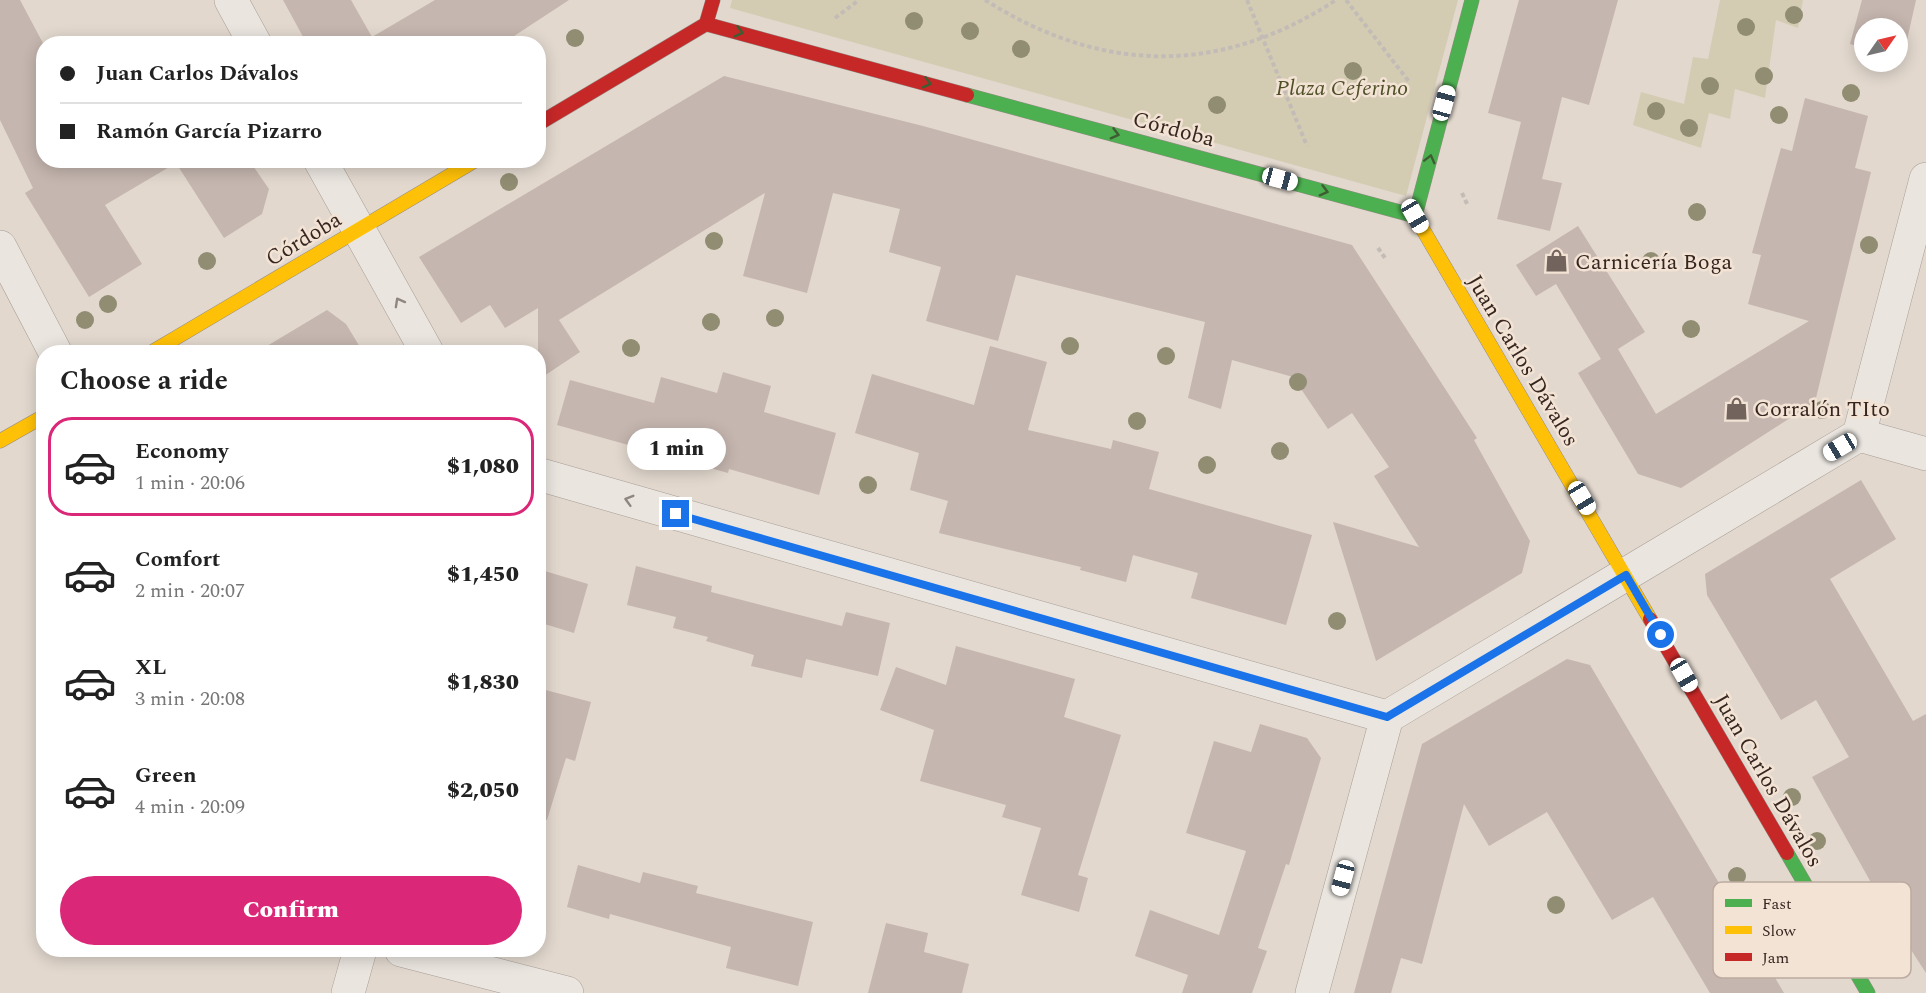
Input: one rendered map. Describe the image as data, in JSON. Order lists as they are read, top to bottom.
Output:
{
  "streets": {
    "main road": ["Córdoba", "Juan Carlos Dávalos"]
  },
  "crossings": [
    ["Córdoba", "Juan Carlos Dávalos"]
  ],
  "one_way": ["Córdoba"],
  "parks": ["Plaza Ceferino"],
  "places": {
    "shop": ["Carnicería Boga", "Corralón TIto"]
  },
  "legend": ["Fast", "Slow", "Jam"],
  "north": "top right",
  "page": {
    "banner": ["Juan Carlos Dávalos", "Ramón García Pizarro"],
    "heading": "Choose a ride",
    "list": [
      {
        "name": "Economy",
        "note": "1 min · 20:06",
        "value": "$1,080"
      },
      {
        "name": "Comfort",
        "note": "2 min · 20:07",
        "value": "$1,450"
      },
      {
        "name": "XL",
        "note": "3 min · 20:08",
        "value": "$1,830"
      },
      {
        "name": "Green",
        "note": "4 min · 20:09",
        "value": "$2,050"
      }
    ],
    "bubble": "1 min",
    "buttons": "Confirm"
  }
}
